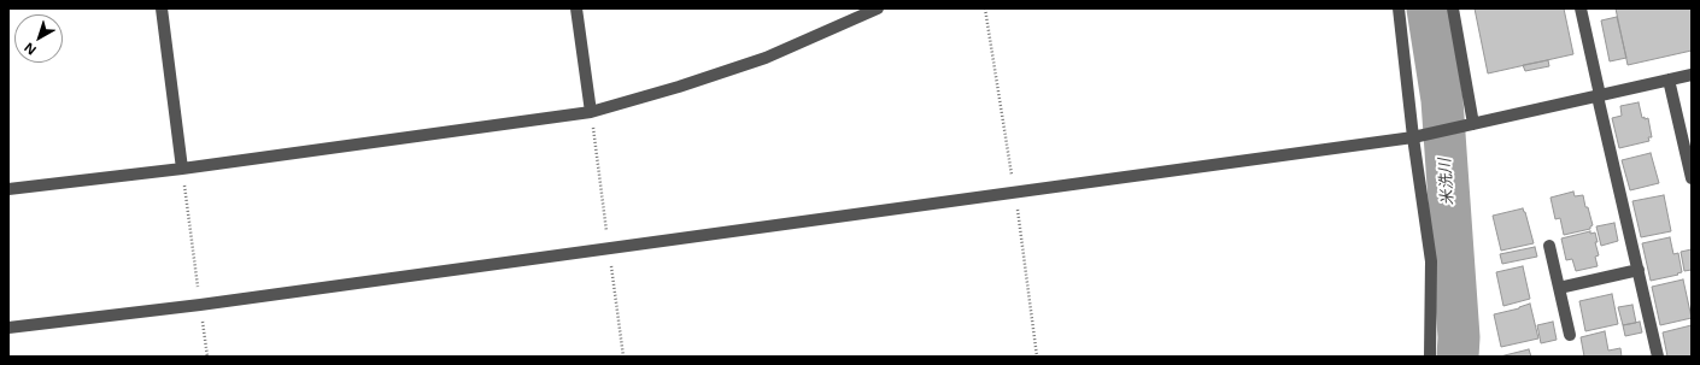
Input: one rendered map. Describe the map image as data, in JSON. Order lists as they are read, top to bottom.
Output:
{
  "water": ["米洗川"],
  "north": "bottom left"
}
